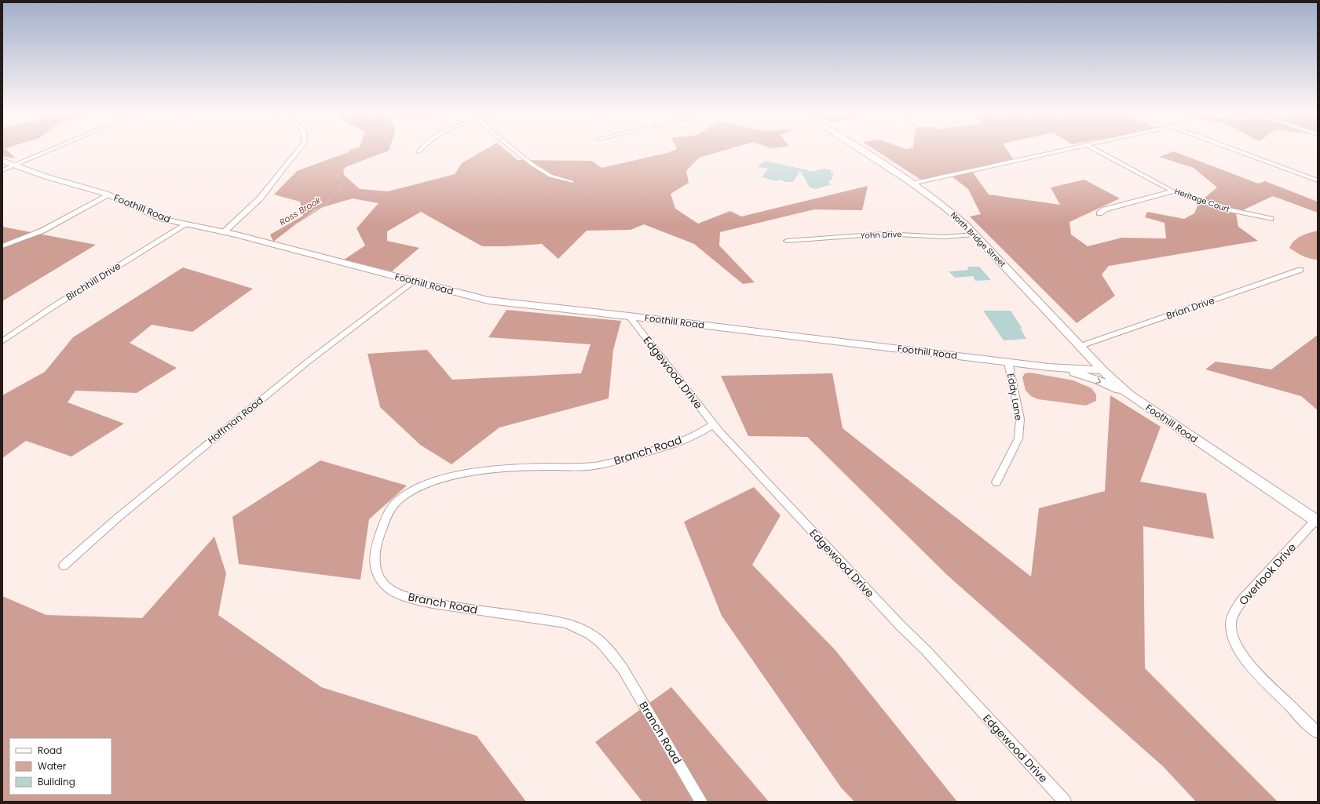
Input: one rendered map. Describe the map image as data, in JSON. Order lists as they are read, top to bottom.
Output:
{
  "streets": {
    "street": [
      "Heritage Court",
      "Foothill Road",
      "Yohn Drive",
      "North Bridge Street",
      "Birchhill Drive",
      "Brian Drive",
      "Edgewood Drive",
      "Eddy Lane",
      "Hoffman Road",
      "Branch Road",
      "Overlook Drive"
    ]
  },
  "crossings": [
    ["Foothill Road", "North Bridge Street"],
    ["Foothill Road", "Birchhill Drive"],
    ["Foothill Road", "Edgewood Drive"],
    ["Foothill Road", "Eddy Lane"],
    ["Foothill Road", "Hoffman Road"],
    ["Foothill Road", "Overlook Drive"],
    ["Yohn Drive", "North Bridge Street"],
    ["North Bridge Street", "Brian Drive"],
    ["Edgewood Drive", "Branch Road"]
  ],
  "water": ["Ross Brook"],
  "legend": ["Road", "Water", "Building"]
}
